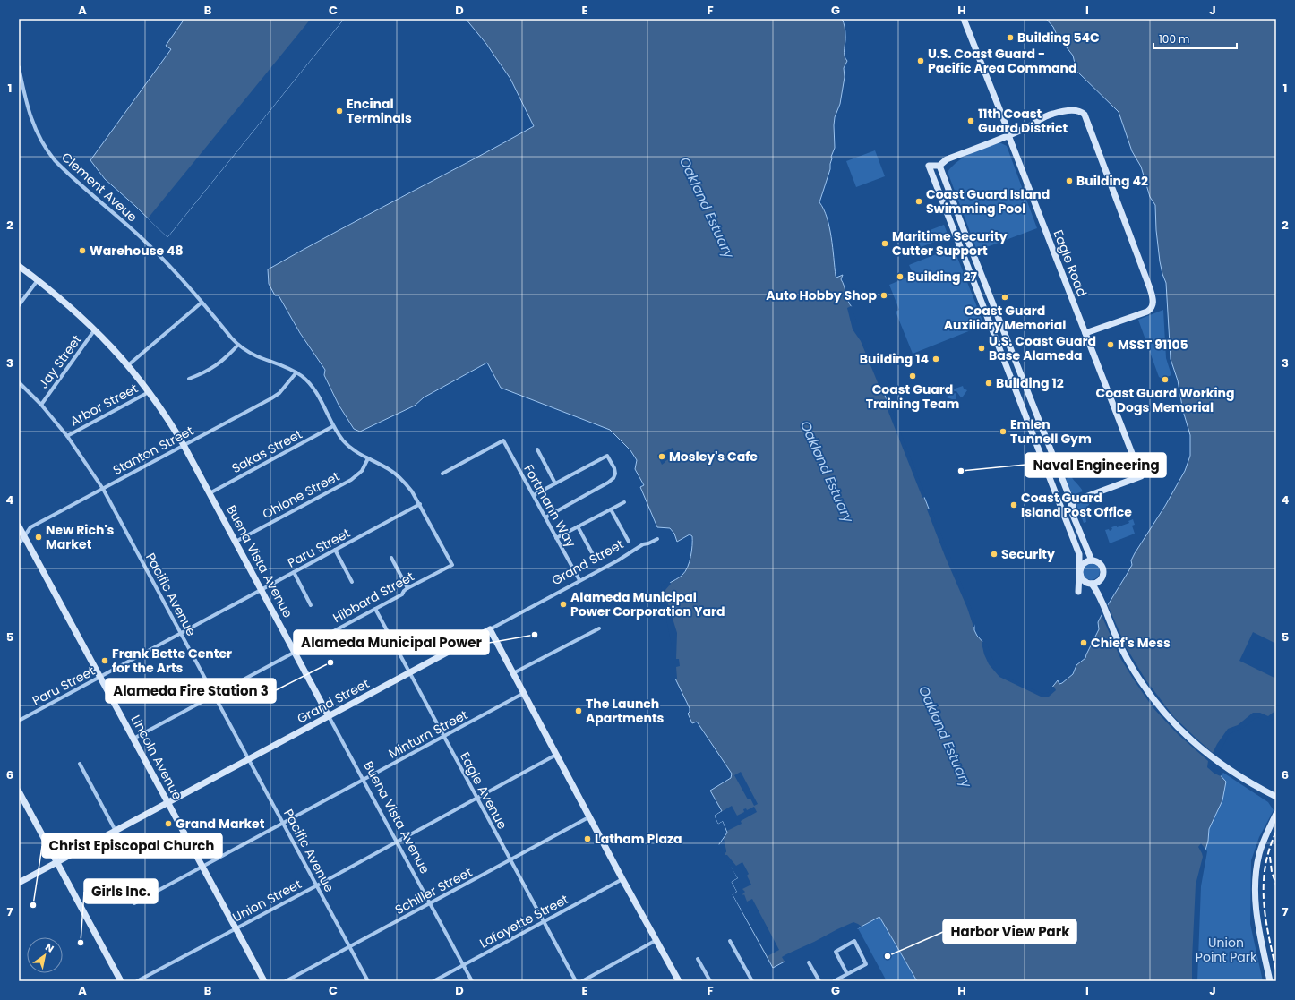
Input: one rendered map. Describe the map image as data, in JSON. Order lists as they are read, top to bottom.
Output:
{
  "streets": {
    "street": [
      "Clement Aveue",
      "Eagle Road",
      "Jay Street",
      "Arbor Street",
      "Stanton Street",
      "Sakas Street",
      "Ohlone Street",
      "Fortmann Way",
      "Paru Street",
      "Buena Vista Avenue",
      "Grand Street",
      "Pacific Avenue",
      "Hibbard Street",
      "Minturn Street",
      "Lincoln Avenue",
      "Eagle Avenue",
      "Schiller Street",
      "Union Street",
      "Lafayette Street"
    ]
  },
  "crossings": [
    ["Clement Aveue", "Stanton Street"],
    ["Clement Aveue", "Sakas Street"],
    ["Clement Aveue", "Ohlone Street"],
    ["Clement Aveue", "Paru Street"],
    ["Clement Aveue", "Hibbard Street"],
    ["Jay Street", "Buena Vista Avenue"],
    ["Jay Street", "Pacific Avenue"],
    ["Arbor Street", "Buena Vista Avenue"],
    ["Arbor Street", "Pacific Avenue"],
    ["Stanton Street", "Buena Vista Avenue"],
    ["Stanton Street", "Pacific Avenue"],
    ["Stanton Street", "Lincoln Avenue"],
    ["Sakas Street", "Buena Vista Avenue"],
    ["Ohlone Street", "Buena Vista Avenue"],
    ["Fortmann Way", "Grand Street"],
    ["Paru Street", "Buena Vista Avenue"],
    ["Paru Street", "Pacific Avenue"],
    ["Paru Street", "Lincoln Avenue"],
    ["Buena Vista Avenue", "Grand Street"],
    ["Buena Vista Avenue", "Hibbard Street"],
    ["Buena Vista Avenue", "Minturn Street"],
    ["Buena Vista Avenue", "Schiller Street"],
    ["Buena Vista Avenue", "Union Street"],
    ["Buena Vista Avenue", "Lafayette Street"],
    ["Grand Street", "Pacific Avenue"],
    ["Grand Street", "Lincoln Avenue"],
    ["Grand Street", "Eagle Avenue"],
    ["Pacific Avenue", "Hibbard Street"],
    ["Pacific Avenue", "Minturn Street"],
    ["Pacific Avenue", "Schiller Street"],
    ["Pacific Avenue", "Union Street"],
    ["Hibbard Street", "Lincoln Avenue"],
    ["Hibbard Street", "Eagle Avenue"],
    ["Minturn Street", "Lincoln Avenue"],
    ["Minturn Street", "Eagle Avenue"],
    ["Lincoln Avenue", "Union Street"],
    ["Eagle Avenue", "Schiller Street"],
    ["Eagle Avenue", "Union Street"],
    ["Eagle Avenue", "Lafayette Street"]
  ],
  "water": ["Oakland Estuary"],
  "parks": ["Union Point Park"],
  "places": [
    "Building 54C",
    "U.S. Coast Guard - Pacific Area Command",
    "Encinal Terminals",
    "11th Coast Guard District",
    "Building 42",
    "Coast Guard Island Swimming Pool",
    "Maritime Security Cutter Support",
    "Warehouse 48",
    "Building 27",
    "Auto Hobby Shop",
    "Coast Guard Auxiliary Memorial",
    "MSST 91105",
    "U.S. Coast Guard Base Alameda",
    "Building 14",
    "Coast Guard Training Team",
    "Coast Guard Working Dogs Memorial",
    "Building 12",
    "Emlen Tunnell Gym",
    "Mosley's Cafe",
    "Naval Engineering",
    "Coast Guard Island Post Office",
    "New Rich's Market",
    "Security",
    "Alameda Municipal Power Corporation Yard",
    "Alameda Municipal Power",
    "Chief's Mess",
    "Frank Bette Center for the Arts",
    "Alameda Fire Station 3",
    "The Launch Apartments",
    "Grand Market",
    "Latham Plaza",
    "Christ Episcopal Church",
    "Girls Inc.",
    "Harbor View Park"
  ],
  "scale_bar": "100 m",
  "north": "top right",
  "grid": {
    "columns": [
      "A",
      "B",
      "C",
      "D",
      "E",
      "F",
      "G",
      "H",
      "I",
      "J"
    ],
    "rows": [
      "1",
      "2",
      "3",
      "4",
      "5",
      "6",
      "7"
    ]
  }
}
